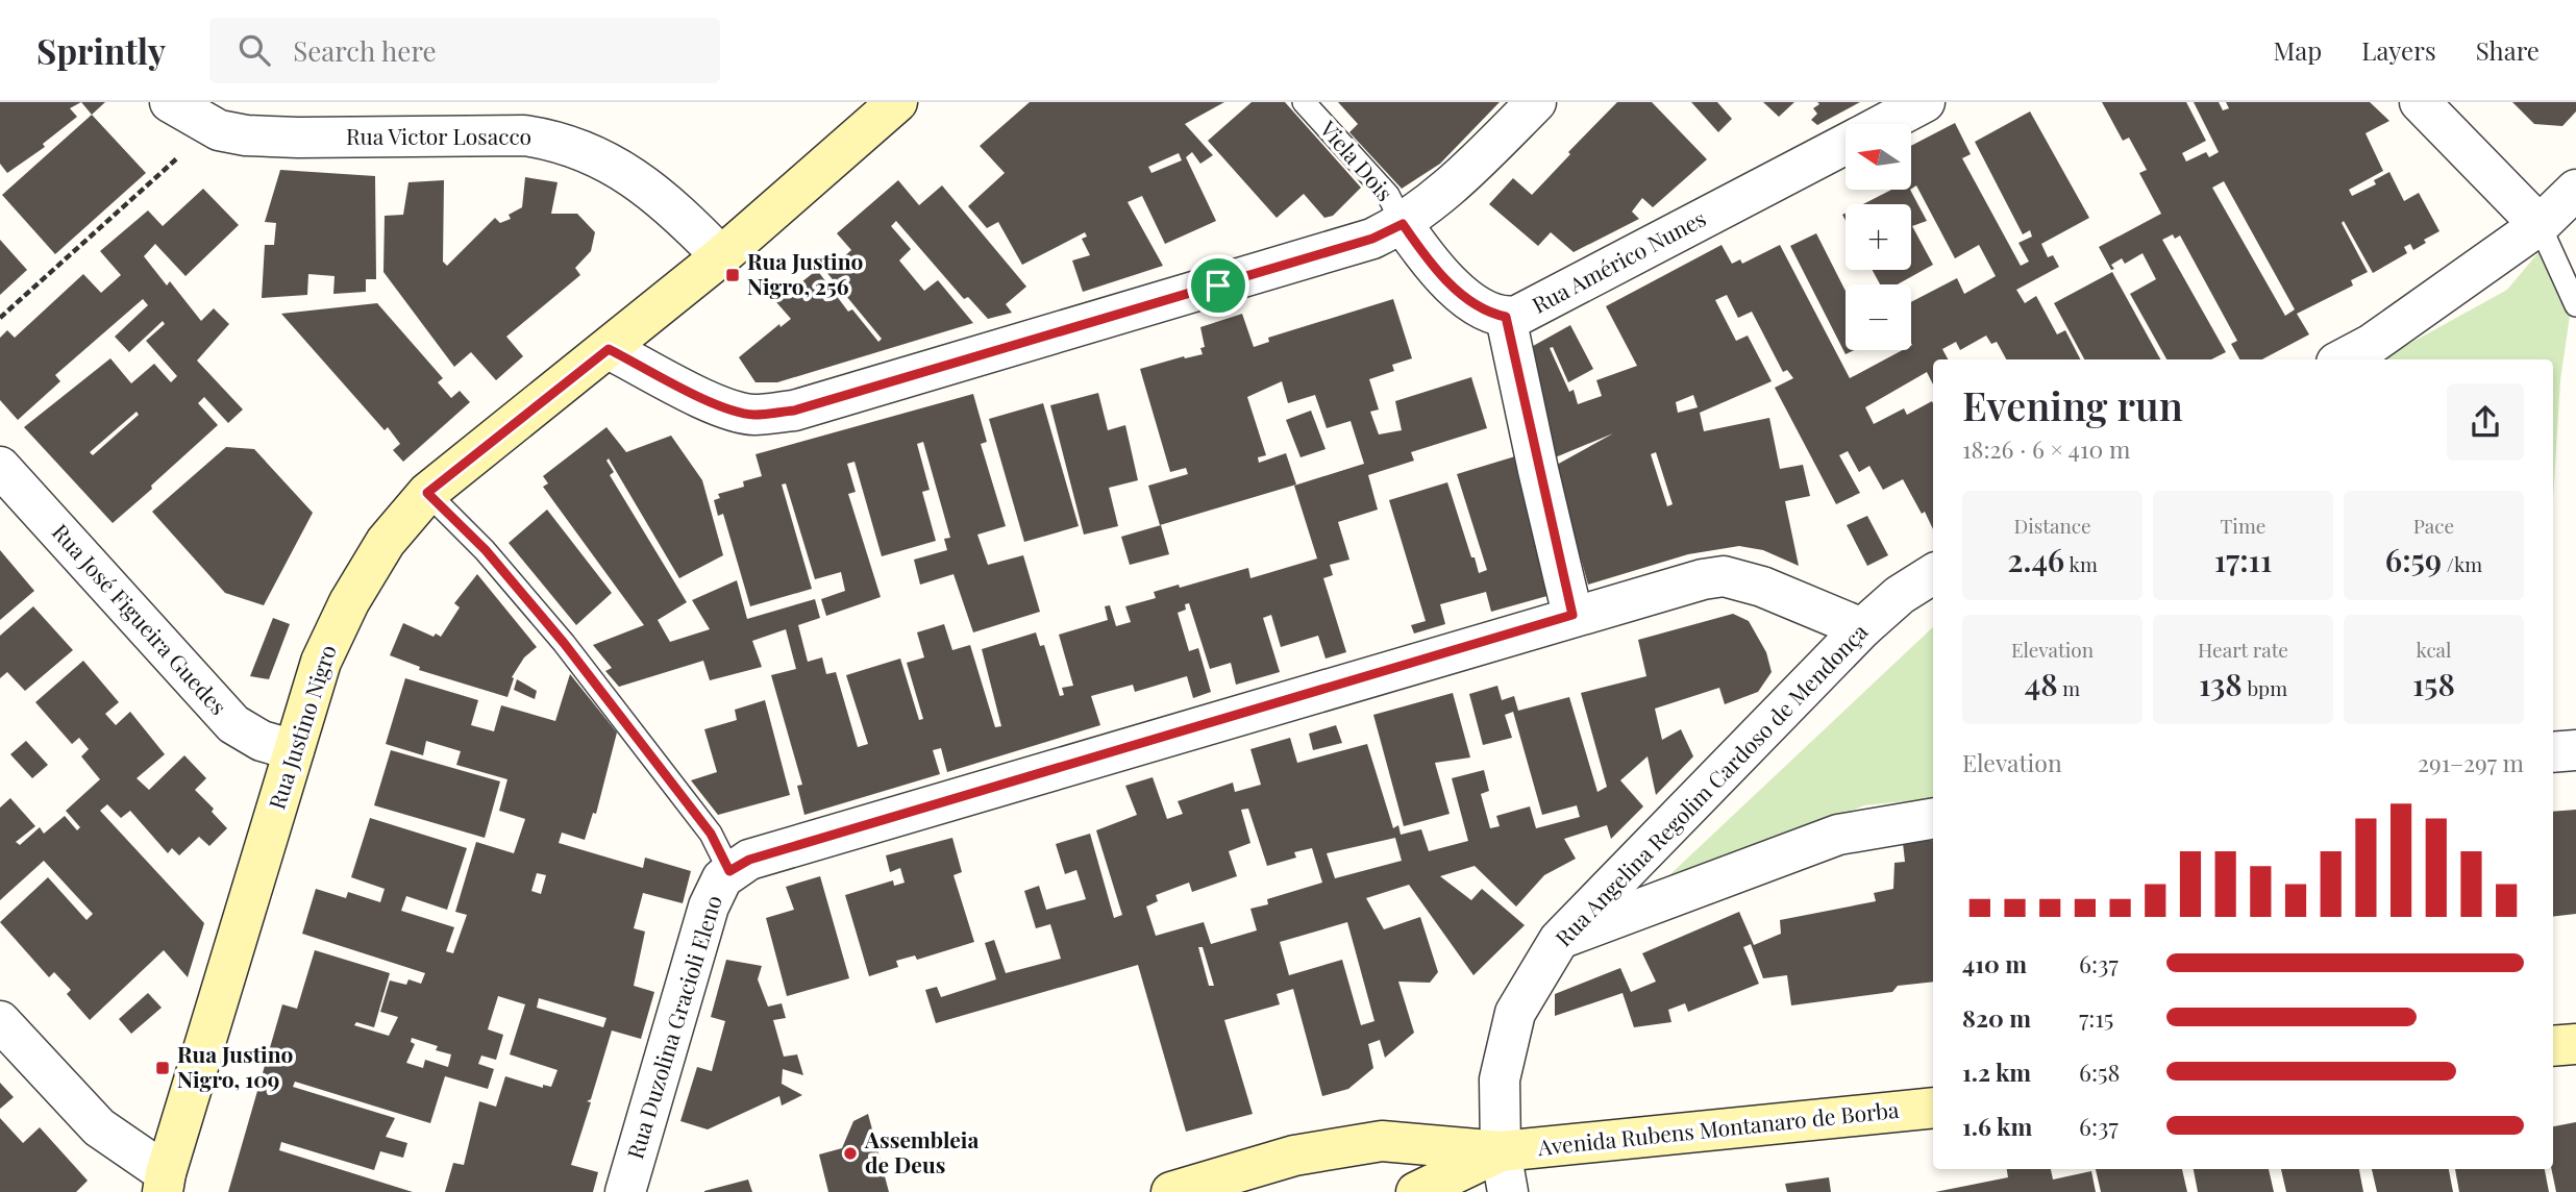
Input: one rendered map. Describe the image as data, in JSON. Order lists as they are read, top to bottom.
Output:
{
  "streets": {
    "street": [
      "Rua Victor Losacco",
      "Rua Américo Nunes",
      "Rua José Figueira Guedes",
      "Rua Justino Nigro",
      "Rua Angelina Regolim Cardoso de Mendonça",
      "Rua Duzolina Gracioli Eleno",
      "Avenida Rubens Montanaro de Borba"
    ],
    "lane": ["Viela Dois"]
  },
  "crossings": [
    ["Rua Victor Losacco", "Rua Justino Nigro"],
    ["Viela Dois", "Rua Américo Nunes"],
    ["Rua José Figueira Guedes", "Rua Justino Nigro"],
    ["Rua Angelina Regolim Cardoso de Mendonça", "Rua Duzolina Gracioli Eleno"],
    ["Rua Angelina Regolim Cardoso de Mendonça", "Avenida Rubens Montanaro de Borba"]
  ],
  "places": {
    "transit": ["Rua Justino Nigro, 256", "Rua Justino Nigro, 109"],
    "other": ["Assembleia de Deus"]
  },
  "north": "left",
  "page": {
    "header": "Sprintly",
    "search": "Search here",
    "nav": ["Map", "Layers", "Share"],
    "map_buttons": ["+", "−"],
    "heading": ["Evening run", "18:26 · 6 × 410 m"],
    "stats": [
      ["Distance", "2.46 km"],
      ["Time", "17:11"],
      ["Pace", "6:59 /km"],
      ["Elevation", "48 m"],
      ["Heart rate", "138 bpm"],
      ["kcal", "158"]
    ],
    "chart": ["Elevation", "291–297 m"],
    "list": [
      {
        "name": "410 m",
        "note": "6:37"
      },
      {
        "name": "820 m",
        "note": "7:15"
      },
      {
        "name": "1.2 km",
        "note": "6:58"
      },
      {
        "name": "1.6 km",
        "note": "6:37"
      }
    ]
  }
}
